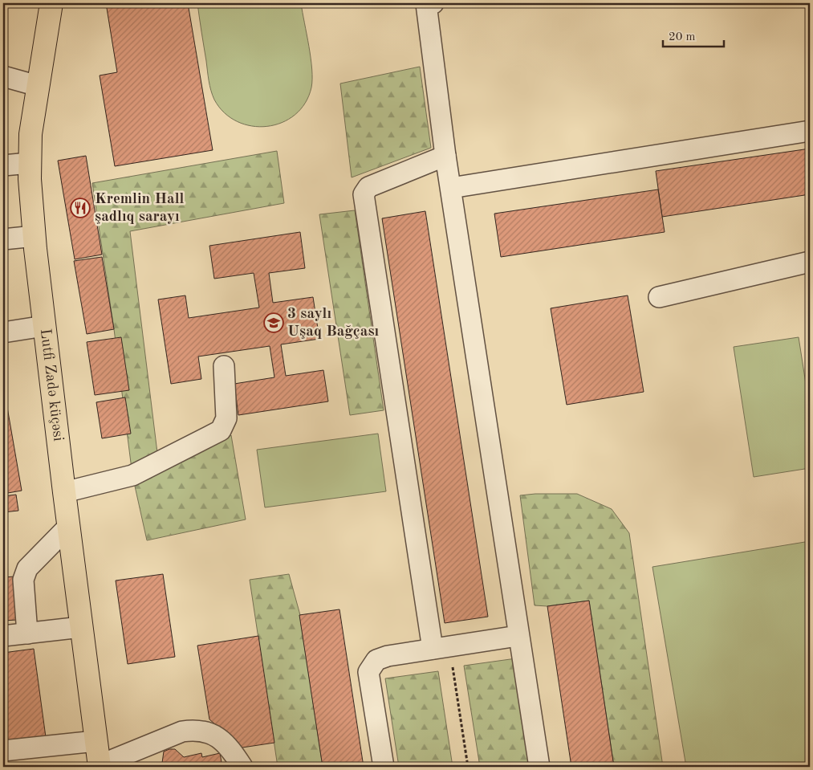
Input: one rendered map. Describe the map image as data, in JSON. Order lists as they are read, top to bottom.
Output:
{
  "streets": {
    "main road": ["Lutfi Zadə küçəsi"]
  },
  "places": {
    "restaurant": ["Kremlin Hall şadlıq sarayı"],
    "school or university": ["3 saylı Uşaq Bağçası"]
  },
  "scale_bar": "20 m"
}
